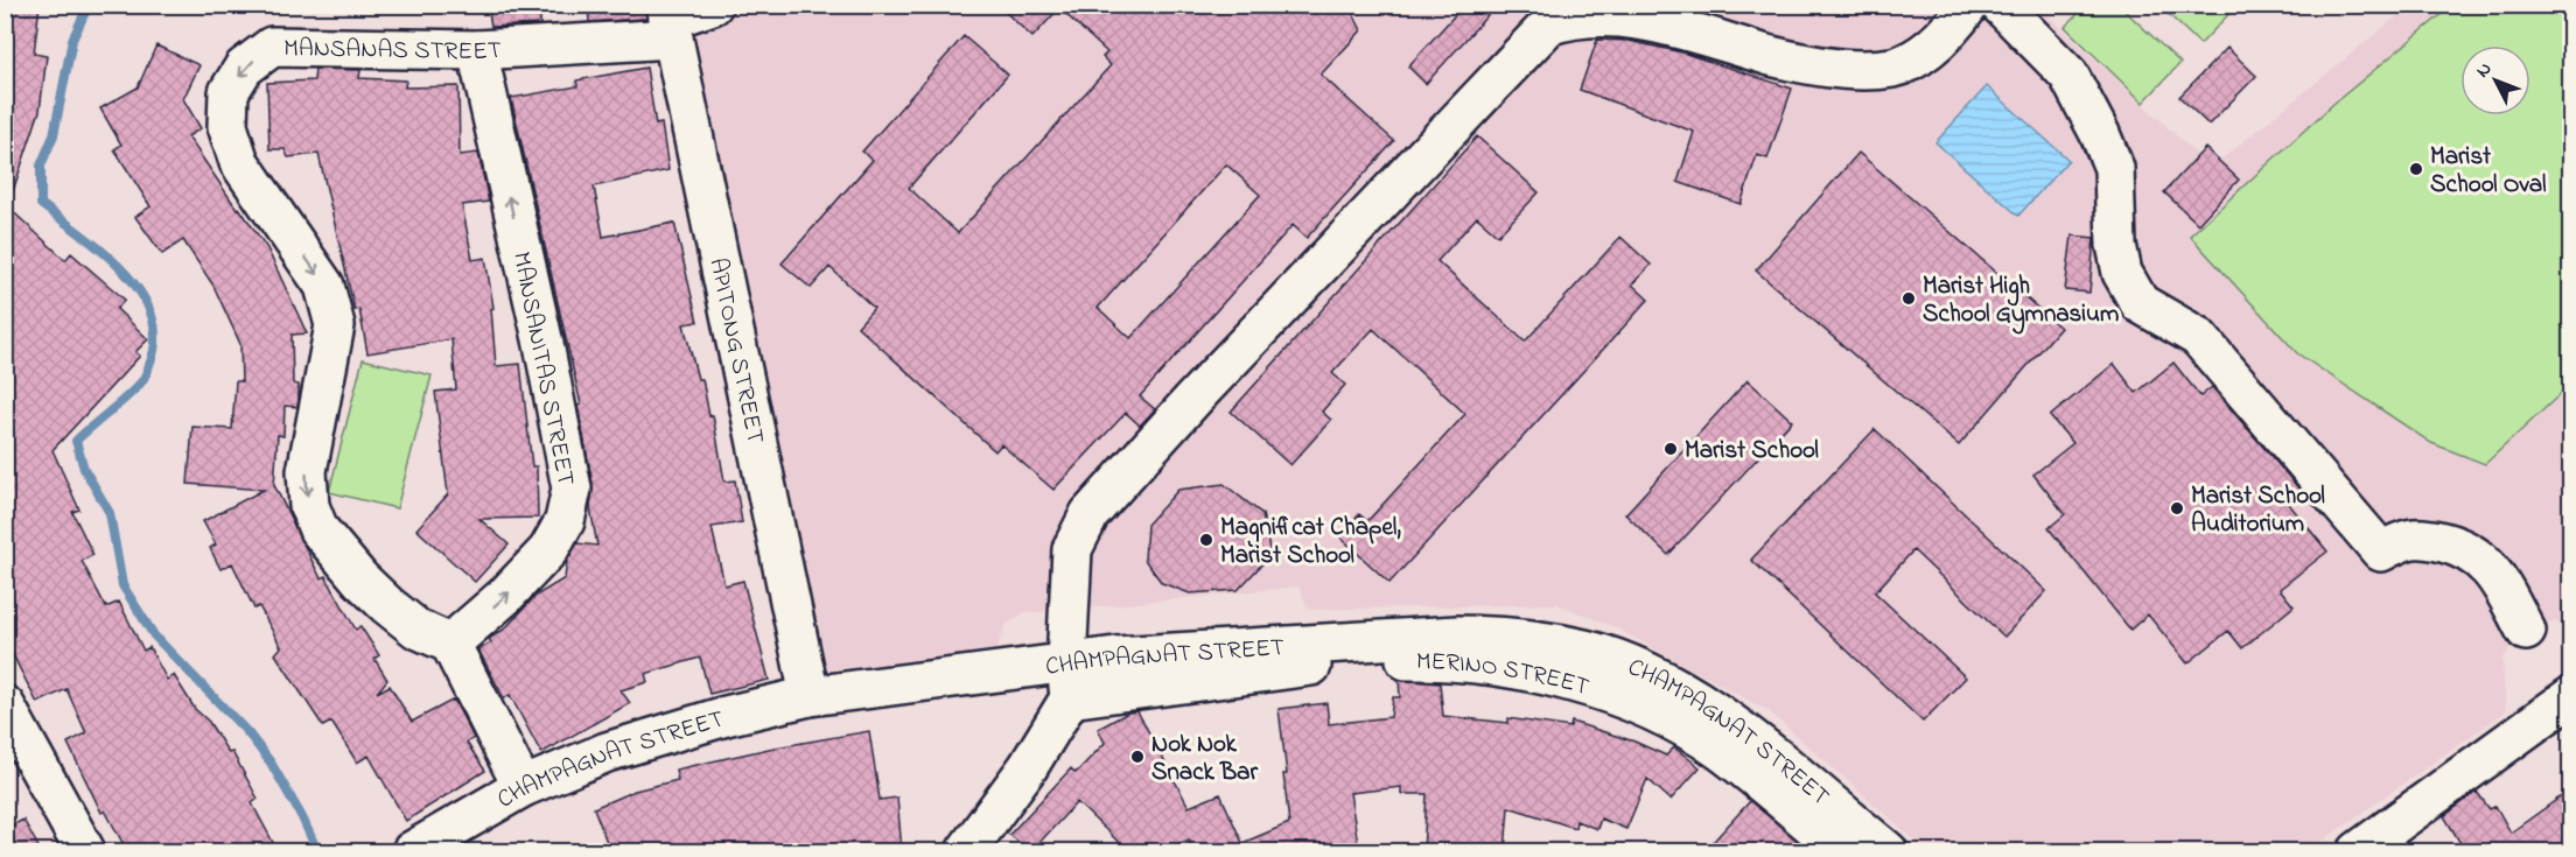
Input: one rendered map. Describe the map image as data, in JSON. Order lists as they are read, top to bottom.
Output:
{
  "streets": {
    "street": [
      "MANSANAS STREET",
      "APITONG STREET",
      "MANSANITAS STREET",
      "CHAMPAGNAT STREET",
      "MERINO STREET"
    ]
  },
  "crossings": [
    ["MANSANAS STREET", "APITONG STREET"],
    ["MANSANAS STREET", "MANSANITAS STREET"],
    ["APITONG STREET", "CHAMPAGNAT STREET"],
    ["CHAMPAGNAT STREET", "MERINO STREET"]
  ],
  "one_way": ["MANSANITAS STREET"],
  "places": [
    "Marist School Oval",
    "Marist High School Gymnasium",
    "Marist School",
    "Marist School Auditorium",
    "Magnificat Chapel, Marist School",
    "Nok Nok Snack Bar"
  ],
  "north": "top left"
}
